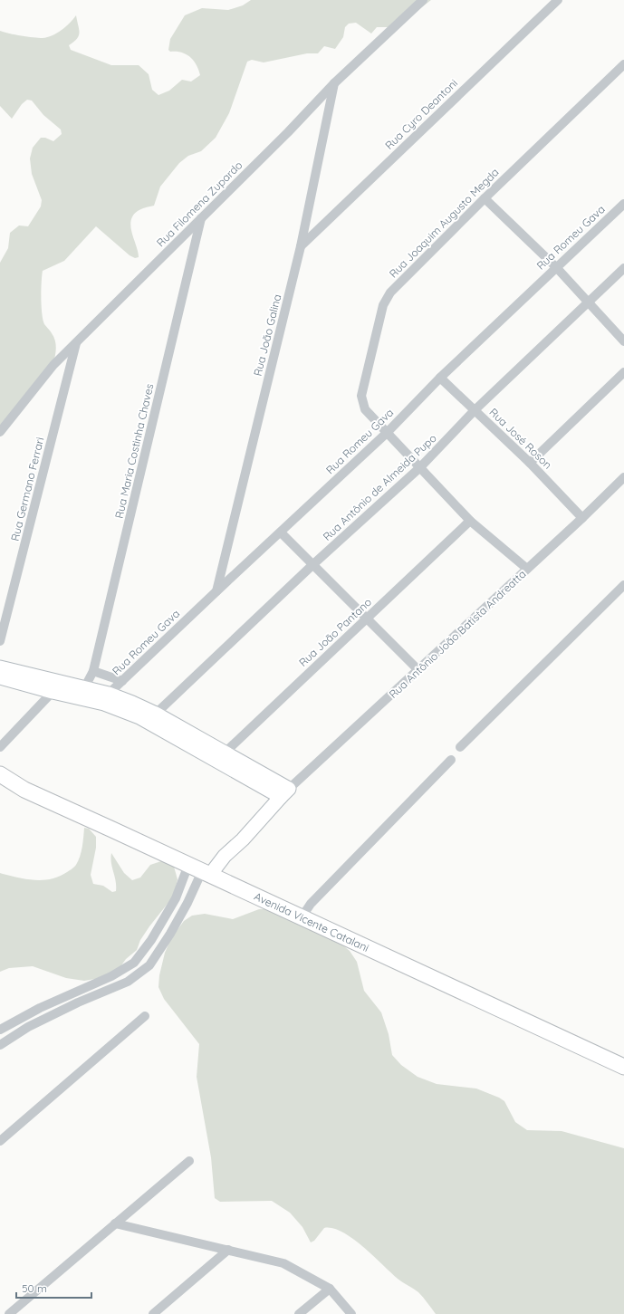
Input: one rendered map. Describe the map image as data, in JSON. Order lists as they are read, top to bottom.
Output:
{
  "streets": {
    "main road": ["Avenida Vicente Catalani"],
    "street": [
      "Rua Cyro Deantoni",
      "Rua Filomena Zupardo",
      "Rua Joaquim Augusto Megda",
      "Rua Romeu Gava",
      "Rua João Galina",
      "Rua José Roson",
      "Rua Maria Costinha Chaves",
      "Rua Antônio de Almeida Pupo",
      "Rua Germano Ferrari",
      "Rua João Pantano",
      "Rua Antônio João Batista Andreatta"
    ]
  },
  "crossings": [
    ["Rua Cyro Deantoni", "Rua João Galina"],
    ["Rua Filomena Zupardo", "Rua João Galina"],
    ["Rua Filomena Zupardo", "Rua Maria Costinha Chaves"],
    ["Rua Filomena Zupardo", "Rua Germano Ferrari"],
    ["Rua Joaquim Augusto Megda", "Rua Romeu Gava"],
    ["Rua Joaquim Augusto Megda", "Rua Antônio de Almeida Pupo"],
    ["Rua Joaquim Augusto Megda", "Rua João Pantano"],
    ["Rua Joaquim Augusto Megda", "Rua Antônio João Batista Andreatta"],
    ["Rua Romeu Gava", "Rua João Galina"],
    ["Rua Romeu Gava", "Rua José Roson"],
    ["Rua José Roson", "Rua Antônio de Almeida Pupo"],
    ["Rua José Roson", "Rua Antônio João Batista Andreatta"],
    ["Rua Antônio João Batista Andreatta", "Avenida Vicente Catalani"]
  ],
  "scale_bar": "50 m"
}
